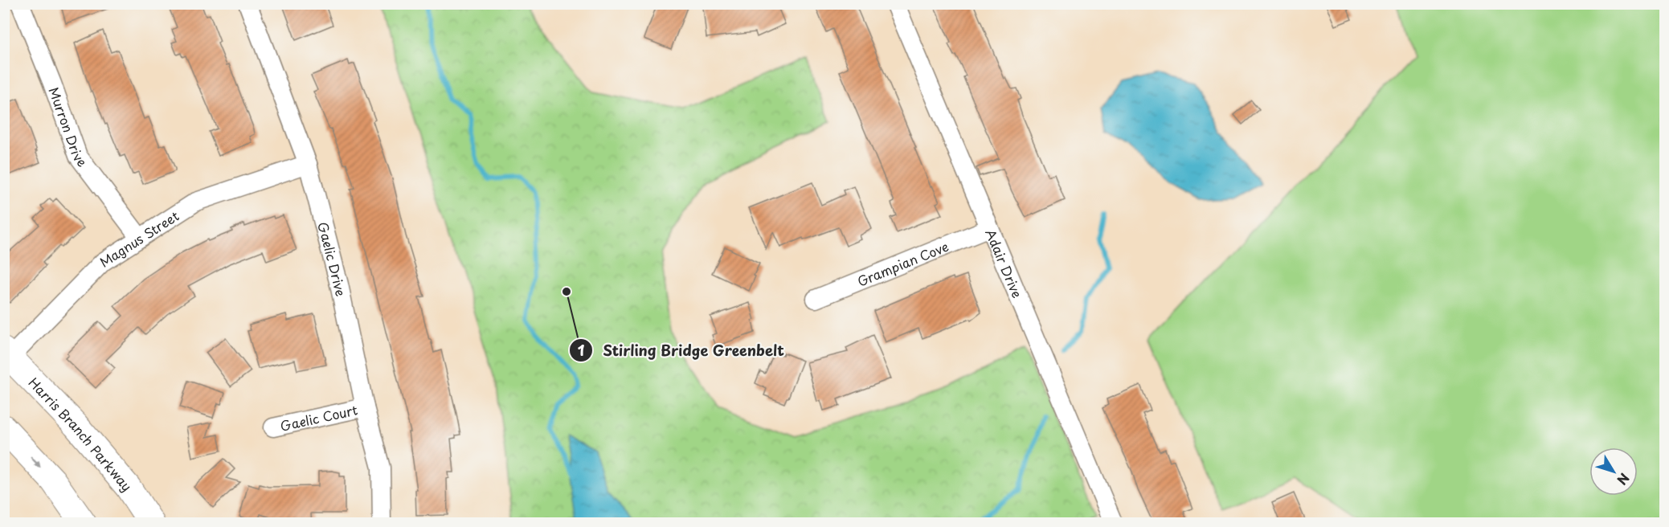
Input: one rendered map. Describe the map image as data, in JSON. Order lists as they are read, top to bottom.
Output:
{
  "streets": {
    "main road": ["Harris Branch Parkway"],
    "street": [
      "Murron Drive",
      "Magnus Street",
      "Gaelic Drive",
      "Grampian Cove",
      "Adair Drive",
      "Gaelic Court"
    ]
  },
  "crossings": [
    ["Murron Drive", "Magnus Street"],
    ["Magnus Street", "Gaelic Drive"],
    ["Magnus Street", "Harris Branch Parkway"],
    ["Gaelic Drive", "Gaelic Court"],
    ["Grampian Cove", "Adair Drive"]
  ],
  "places": ["Stirling Bridge Greenbelt"],
  "north": "bottom right"
}
